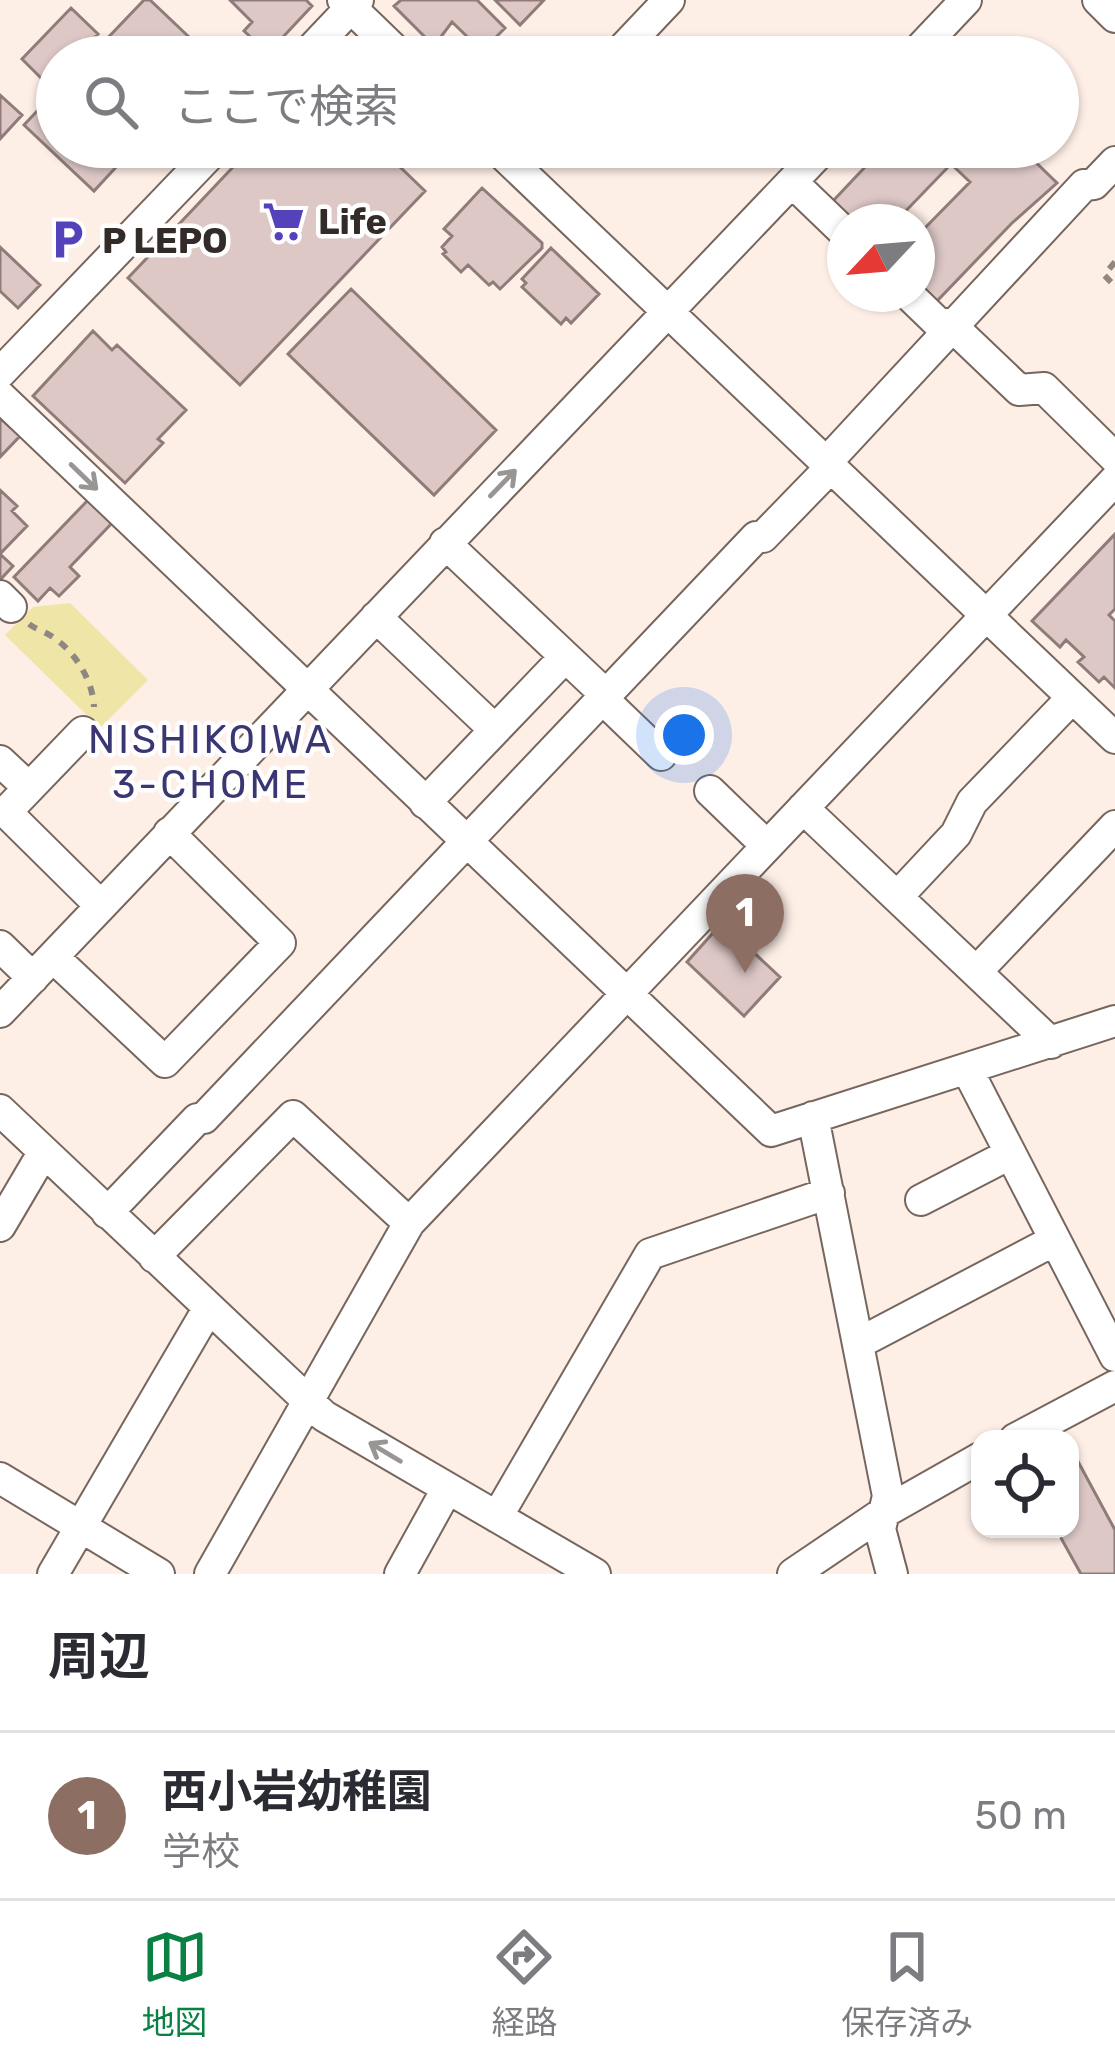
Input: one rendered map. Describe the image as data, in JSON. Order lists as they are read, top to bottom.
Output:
{
  "districts": ["NISHIKOIWA 3-CHOME"],
  "places": {
    "supermarket": ["Life"],
    "parking": ["P LEPO"]
  },
  "north": "bottom left",
  "page": {
    "search": "ここで検索",
    "pins": "1",
    "heading": "周辺",
    "list": [
      {
        "mark": "1",
        "name": "西小岩幼稚園",
        "note": "学校",
        "value": "50 m"
      }
    ],
    "nav": ["地図", "経路", "保存済み"]
  }
}
